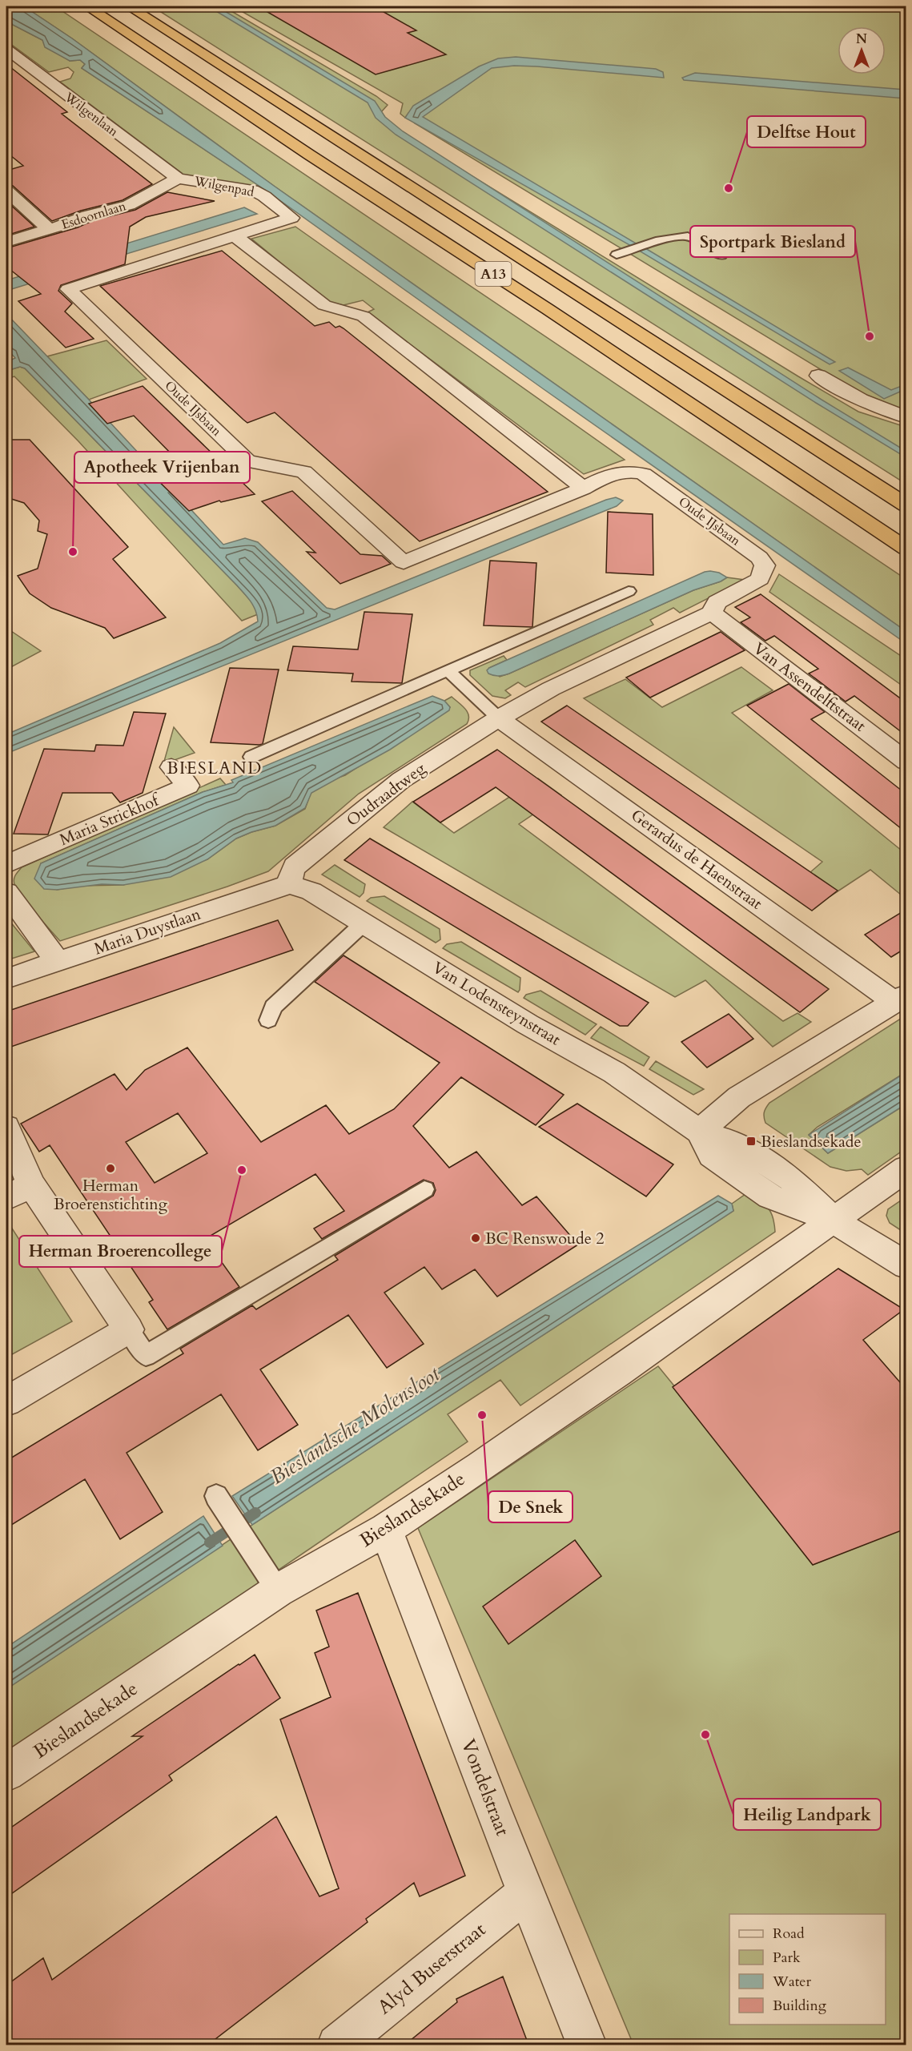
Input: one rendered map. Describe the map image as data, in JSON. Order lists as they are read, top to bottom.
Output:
{
  "streets": {
    "highway": ["A13"],
    "street": [
      "Wilgenlaan",
      "Wilgenpad",
      "Esdoornlaan",
      "Oude IJsbaan",
      "Van Assendelftstraat",
      "Oudraadtweg",
      "Maria Strickhof",
      "Gerardus de Haenstraat",
      "Maria Duystlaan",
      "Van Lodensteynstraat",
      "Bieslandsekade",
      "Vondelstraat",
      "Alyd Buserstraat"
    ]
  },
  "crossings": [
    ["Wilgenlaan", "Wilgenpad"],
    ["Wilgenlaan", "Esdoornlaan"],
    ["Wilgenpad", "Esdoornlaan"],
    ["Wilgenpad", "Oude IJsbaan"],
    ["Oude IJsbaan", "Van Assendelftstraat"],
    ["Oude IJsbaan", "Oudraadtweg"],
    ["Van Assendelftstraat", "Oudraadtweg"],
    ["Oudraadtweg", "Gerardus de Haenstraat"],
    ["Oudraadtweg", "Maria Duystlaan"],
    ["Oudraadtweg", "Van Lodensteynstraat"],
    ["Maria Duystlaan", "Van Lodensteynstraat"],
    ["Van Lodensteynstraat", "Bieslandsekade"],
    ["Bieslandsekade", "Vondelstraat"],
    ["Vondelstraat", "Alyd Buserstraat"]
  ],
  "districts": ["BIESLAND"],
  "water": ["Bieslandsche Molensloot"],
  "places": {
    "other": [
      "Delftse Hout",
      "Sportpark Biesland",
      "Apotheek Vrijenban",
      "Herman Broerenstichting",
      "Herman Broerencollege",
      "BC Renswoude 2",
      "De Snek",
      "Heilig Landpark"
    ],
    "transit": ["Bieslandsekade"]
  },
  "legend": [
    "Road",
    "Park",
    "Water",
    "Building"
  ],
  "north": "top"
}
